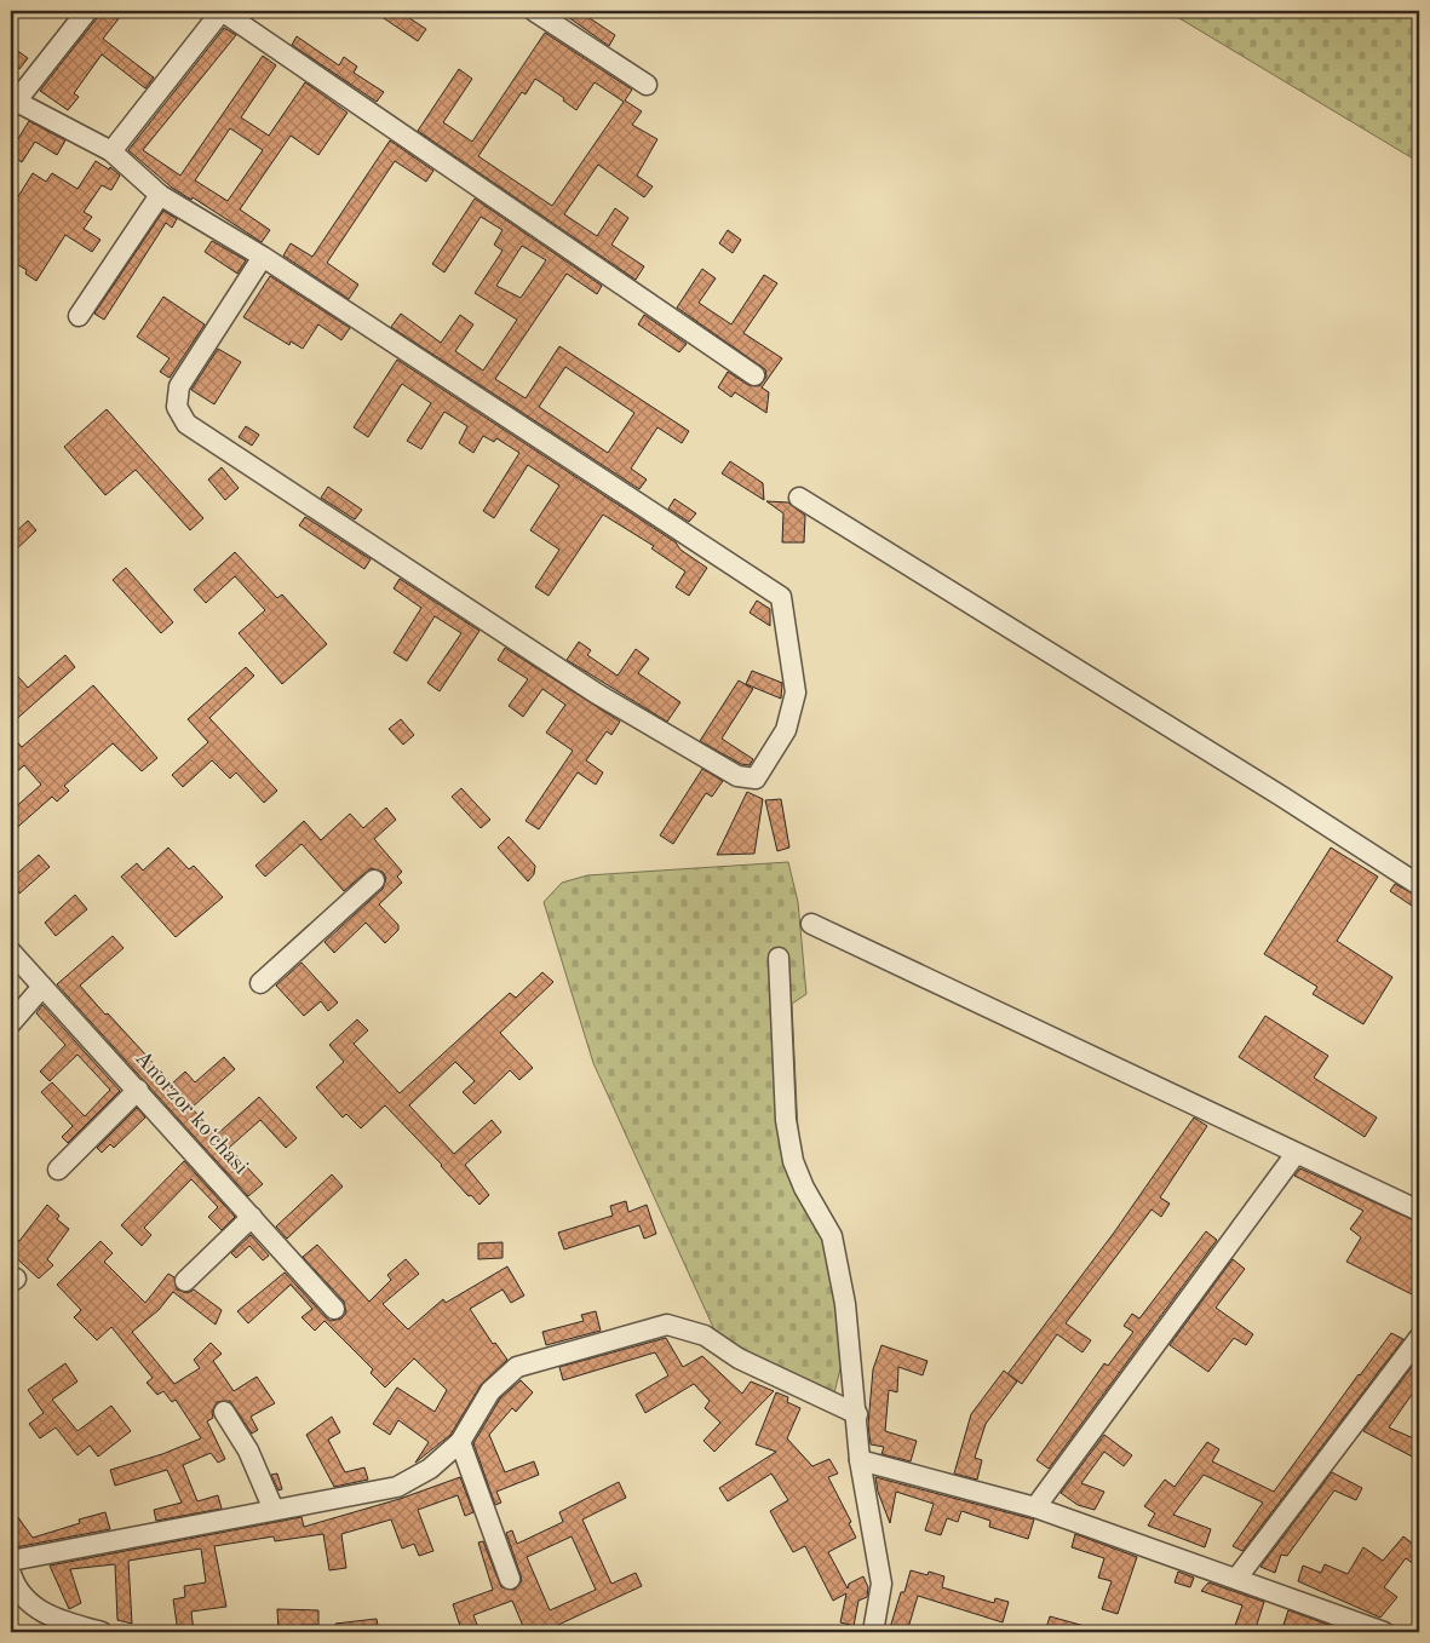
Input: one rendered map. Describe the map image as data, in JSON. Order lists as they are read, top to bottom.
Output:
{
  "streets": {
    "street": ["Anorzor koʻchasi"]
  }
}
